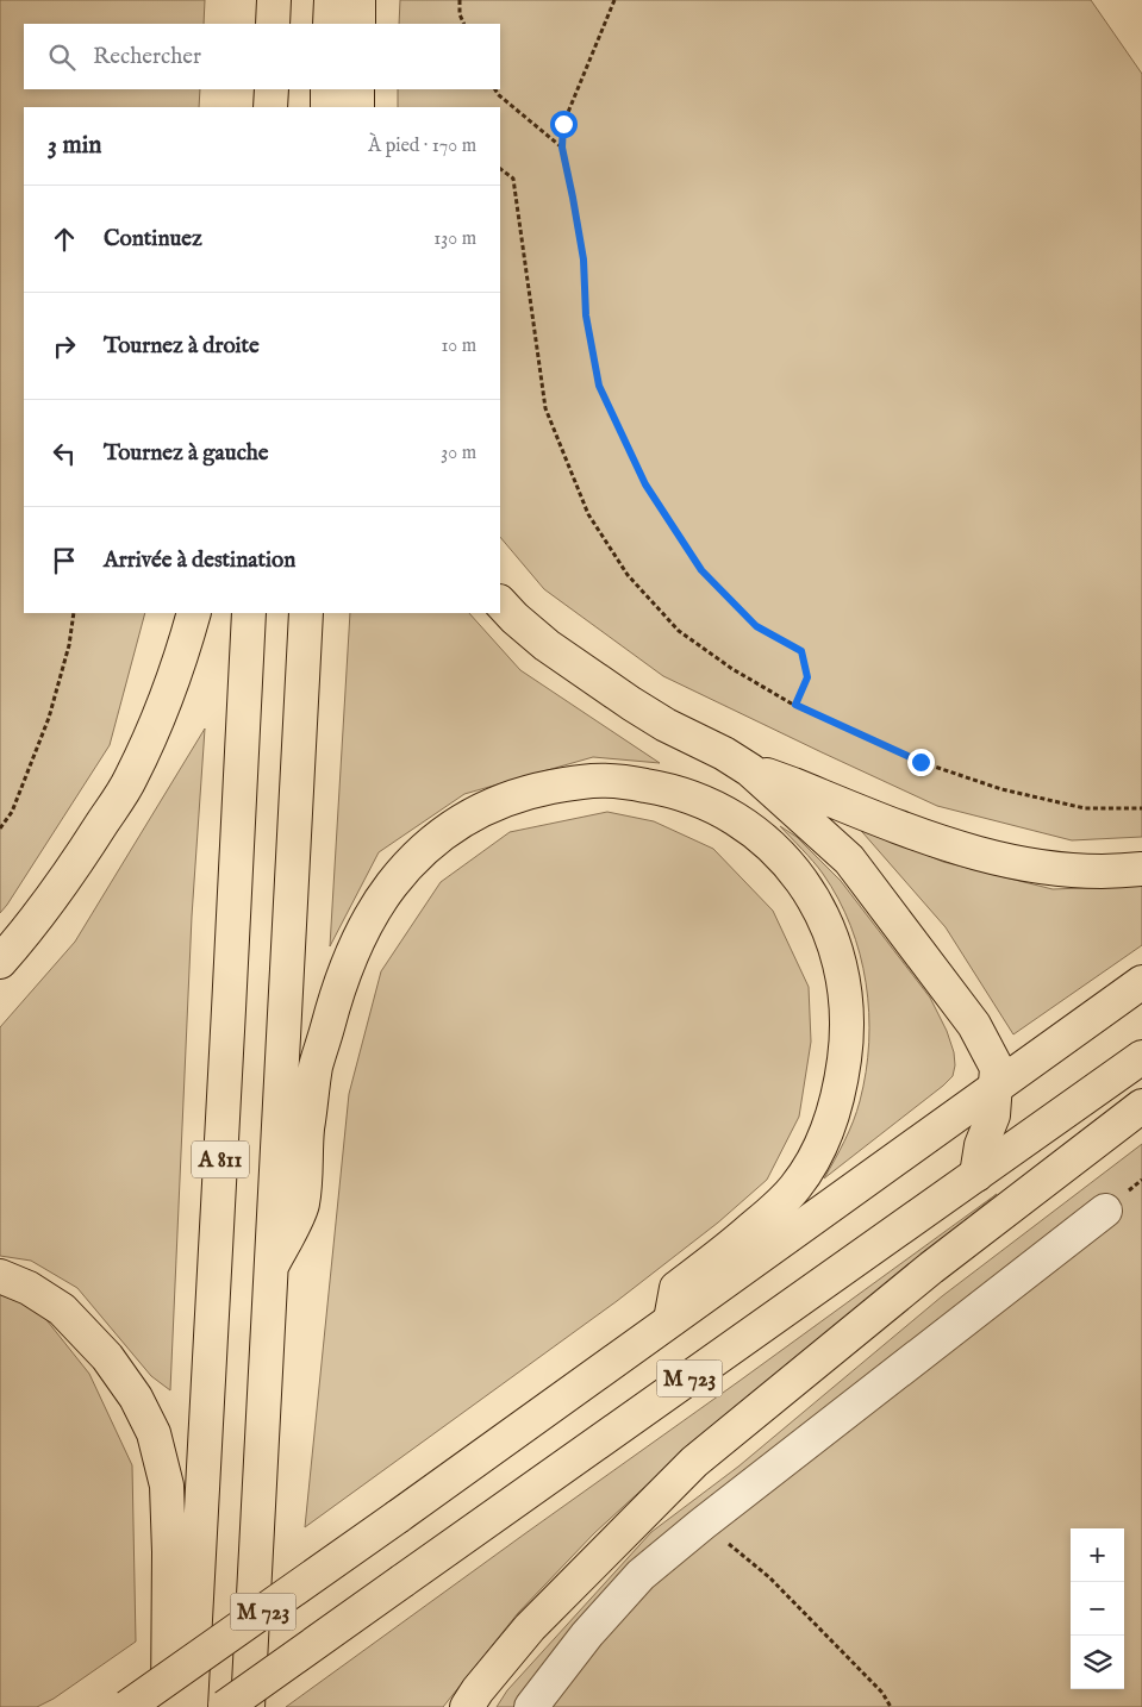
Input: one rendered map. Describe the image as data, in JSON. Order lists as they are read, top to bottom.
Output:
{
  "streets": {
    "main road": ["A 811", "M 723"]
  },
  "page": {
    "search": "Rechercher",
    "heading": ["3 min", "À pied · 170 m"],
    "list": [
      ["Continuez", "130 m"],
      ["Tournez à droite", "10 m"],
      ["Tournez à gauche", "30 m"],
      "Arrivée à destination"
    ],
    "map_buttons": ["+", "−"]
  }
}
